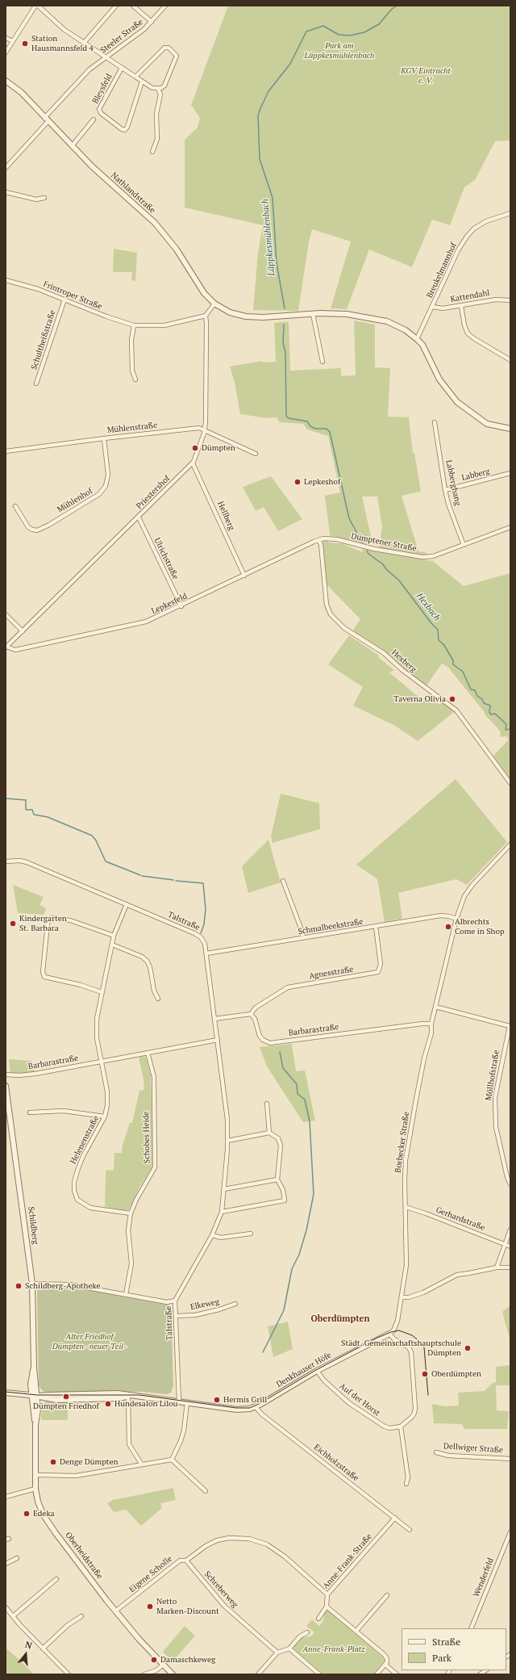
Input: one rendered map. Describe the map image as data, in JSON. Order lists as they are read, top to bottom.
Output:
{
  "streets": {
    "street": [
      "Steeler Straße",
      "Bleysfeld",
      "Nathlandstraße",
      "Breukelmannhof",
      "Frintroper Straße",
      "Kattendahl",
      "Schultheißstraße",
      "Mühlenstraße",
      "Labberg",
      "Labberghang",
      "Priestershof",
      "Mühlenhof",
      "Hellberg",
      "Dümptener Straße",
      "Ulrichstraße",
      "Lepkesfeld",
      "Hexberg",
      "Talstraße",
      "Schmalbeekstraße",
      "Agnesstraße",
      "Barbarastraße",
      "Möllhofstraße",
      "Schobes Heide",
      "Helenenstraße",
      "Borbecker Straße",
      "Gerhardstraße",
      "Schildberg",
      "Elkeweg",
      "Denkhauser Höfe",
      "Auf der Horst",
      "Dellwiger Straße",
      "Eichholzstraße",
      "Oberheidstraße",
      "Anne-Frank-Straße",
      "Eigene Scholle",
      "Wenderfeld",
      "Schreberweg"
    ]
  },
  "crossings": [
    ["Steeler Straße", "Bleysfeld"],
    ["Steeler Straße", "Nathlandstraße"],
    ["Nathlandstraße", "Breukelmannhof"],
    ["Breukelmannhof", "Kattendahl"],
    ["Frintroper Straße", "Schultheißstraße"],
    ["Frintroper Straße", "Priestershof"],
    ["Mühlenstraße", "Priestershof"],
    ["Mühlenstraße", "Mühlenhof"],
    ["Labberg", "Labberghang"],
    ["Labberghang", "Dümptener Straße"],
    ["Priestershof", "Hellberg"],
    ["Priestershof", "Ulrichstraße"],
    ["Priestershof", "Lepkesfeld"],
    ["Hellberg", "Lepkesfeld"],
    ["Dümptener Straße", "Lepkesfeld"],
    ["Ulrichstraße", "Lepkesfeld"],
    ["Lepkesfeld", "Hexberg"],
    ["Talstraße", "Schmalbeekstraße"],
    ["Talstraße", "Barbarastraße"],
    ["Talstraße", "Helenenstraße"],
    ["Talstraße", "Elkeweg"],
    ["Talstraße", "Denkhauser Höfe"],
    ["Schmalbeekstraße", "Agnesstraße"],
    ["Schmalbeekstraße", "Borbecker Straße"],
    ["Agnesstraße", "Barbarastraße"],
    ["Barbarastraße", "Schobes Heide"],
    ["Barbarastraße", "Helenenstraße"],
    ["Barbarastraße", "Borbecker Straße"],
    ["Schobes Heide", "Helenenstraße"],
    ["Borbecker Straße", "Gerhardstraße"],
    ["Borbecker Straße", "Denkhauser Höfe"],
    ["Schildberg", "Denkhauser Höfe"],
    ["Schildberg", "Oberheidstraße"],
    ["Denkhauser Höfe", "Auf der Horst"],
    ["Denkhauser Höfe", "Eichholzstraße"],
    ["Denkhauser Höfe", "Oberheidstraße"],
    ["Eichholzstraße", "Anne-Frank-Straße"],
    ["Oberheidstraße", "Eigene Scholle"],
    ["Anne-Frank-Straße", "Eigene Scholle"],
    ["Eigene Scholle", "Schreberweg"]
  ],
  "districts": ["Oberdümpten"],
  "water": ["Läppkesmühlenbach", "Hexbach"],
  "parks": [
    "Park am Läppkesmühlenbach",
    "KGV Eintracht e. V.",
    "Alter Friedhof Dümpten -neuer Teil-",
    "Anne-Frank-Platz"
  ],
  "places": [
    "Station Hausmannsfeld 4",
    "Dümpten",
    "Lepkeshof",
    "Taverna Olivia",
    "Kindergarten St. Barbara",
    "Albrechts Come in Shop",
    "Schildberg-Apotheke",
    "Städt. Gemeinschaftshauptschule Dümpten",
    "Oberdümpten",
    "Dümpten Friedhof",
    "Hermis Grill",
    "Hundesalon Lilou",
    "Denge Dümpten",
    "Edeka",
    "Netto Marken-Discount",
    "Damaschkeweg"
  ],
  "legend": ["Straße", "Park"],
  "north": "top"
}
